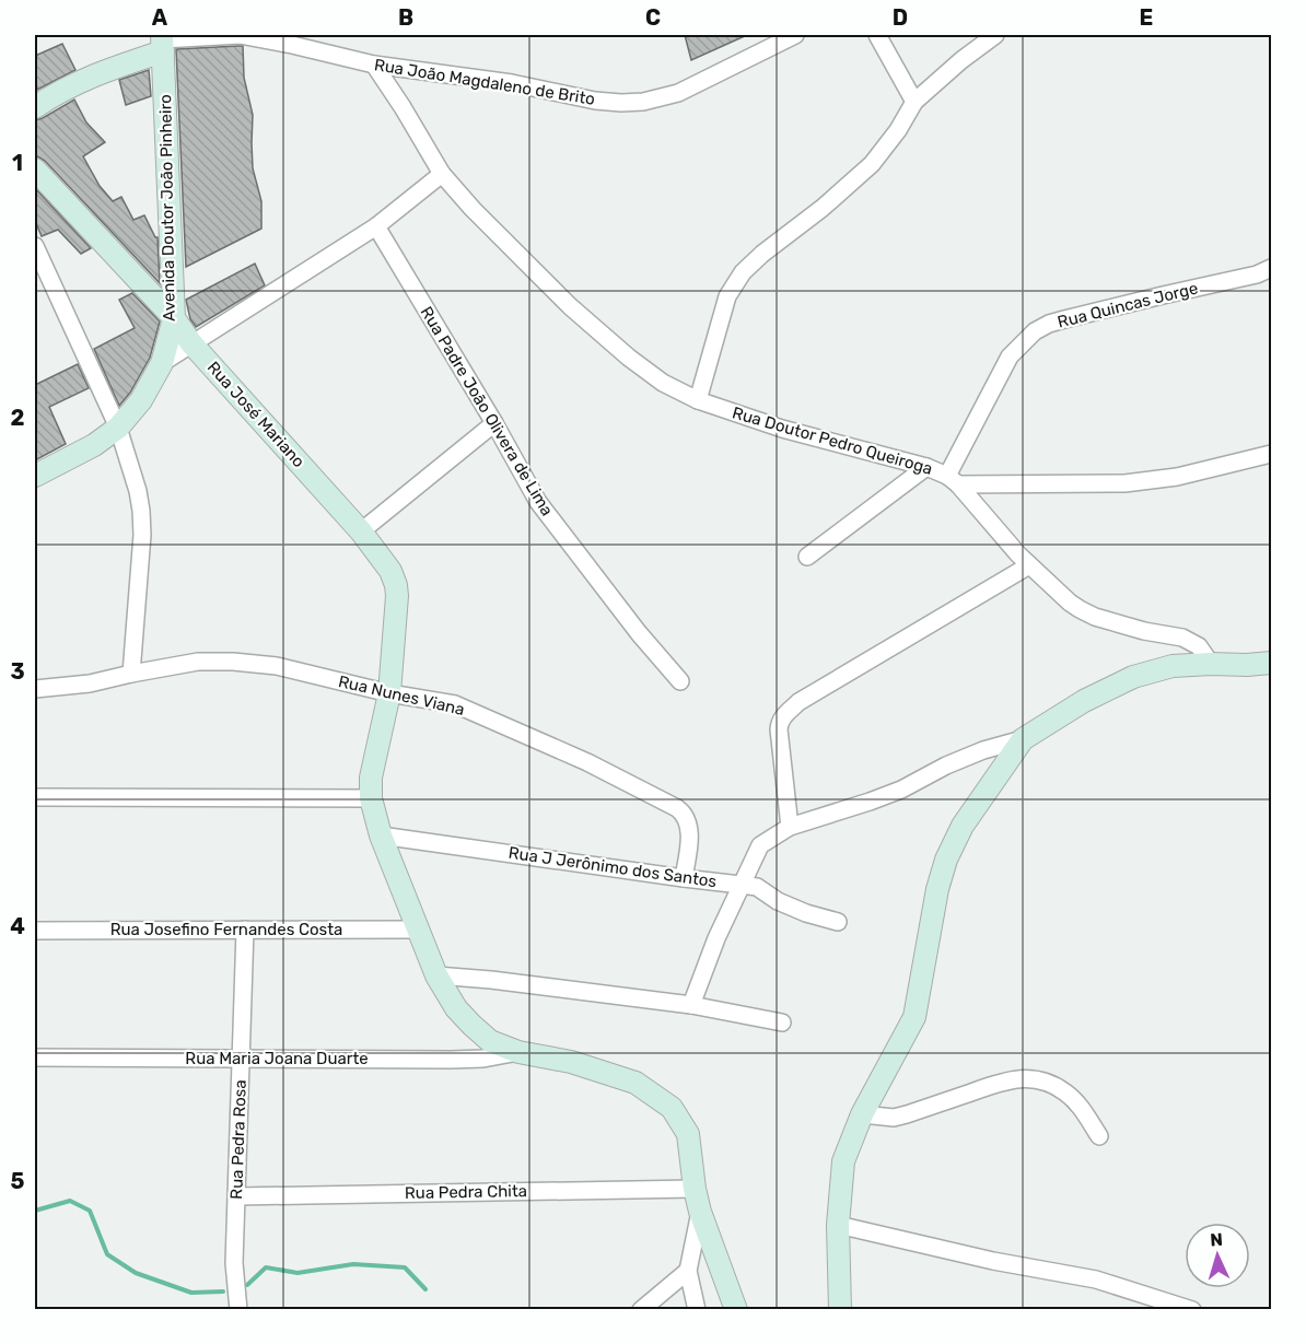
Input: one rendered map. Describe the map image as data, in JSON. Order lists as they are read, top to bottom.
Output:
{
  "streets": {
    "street": [
      "Rua João Magdaleno de Brito",
      "Avenida Doutor João Pinheiro",
      "Rua Quincas Jorge",
      "Rua Padre João Olivera de Lima",
      "Rua José Mariano",
      "Rua Doutor Pedro Queiroga",
      "Rua Nunes Viana",
      "Rua J Jerônimo dos Santos",
      "Rua Josefino Fernandes Costa",
      "Rua Maria Joana Duarte",
      "Rua Pedra Rosa",
      "Rua Pedra Chita"
    ]
  },
  "crossings": [
    ["Rua João Magdaleno de Brito", "Avenida Doutor João Pinheiro"],
    ["Rua João Magdaleno de Brito", "Rua Doutor Pedro Queiroga"],
    ["Avenida Doutor João Pinheiro", "Rua José Mariano"],
    ["Rua Quincas Jorge", "Rua Doutor Pedro Queiroga"],
    ["Rua José Mariano", "Rua Nunes Viana"],
    ["Rua José Mariano", "Rua J Jerônimo dos Santos"],
    ["Rua José Mariano", "Rua Josefino Fernandes Costa"],
    ["Rua José Mariano", "Rua Maria Joana Duarte"],
    ["Rua José Mariano", "Rua Pedra Chita"],
    ["Rua Nunes Viana", "Rua J Jerônimo dos Santos"],
    ["Rua Josefino Fernandes Costa", "Rua Pedra Rosa"],
    ["Rua Maria Joana Duarte", "Rua Pedra Rosa"],
    ["Rua Pedra Rosa", "Rua Pedra Chita"]
  ],
  "north": "top",
  "grid": {
    "columns": [
      "A",
      "B",
      "C",
      "D",
      "E"
    ],
    "rows": [
      "1",
      "2",
      "3",
      "4",
      "5"
    ]
  }
}
